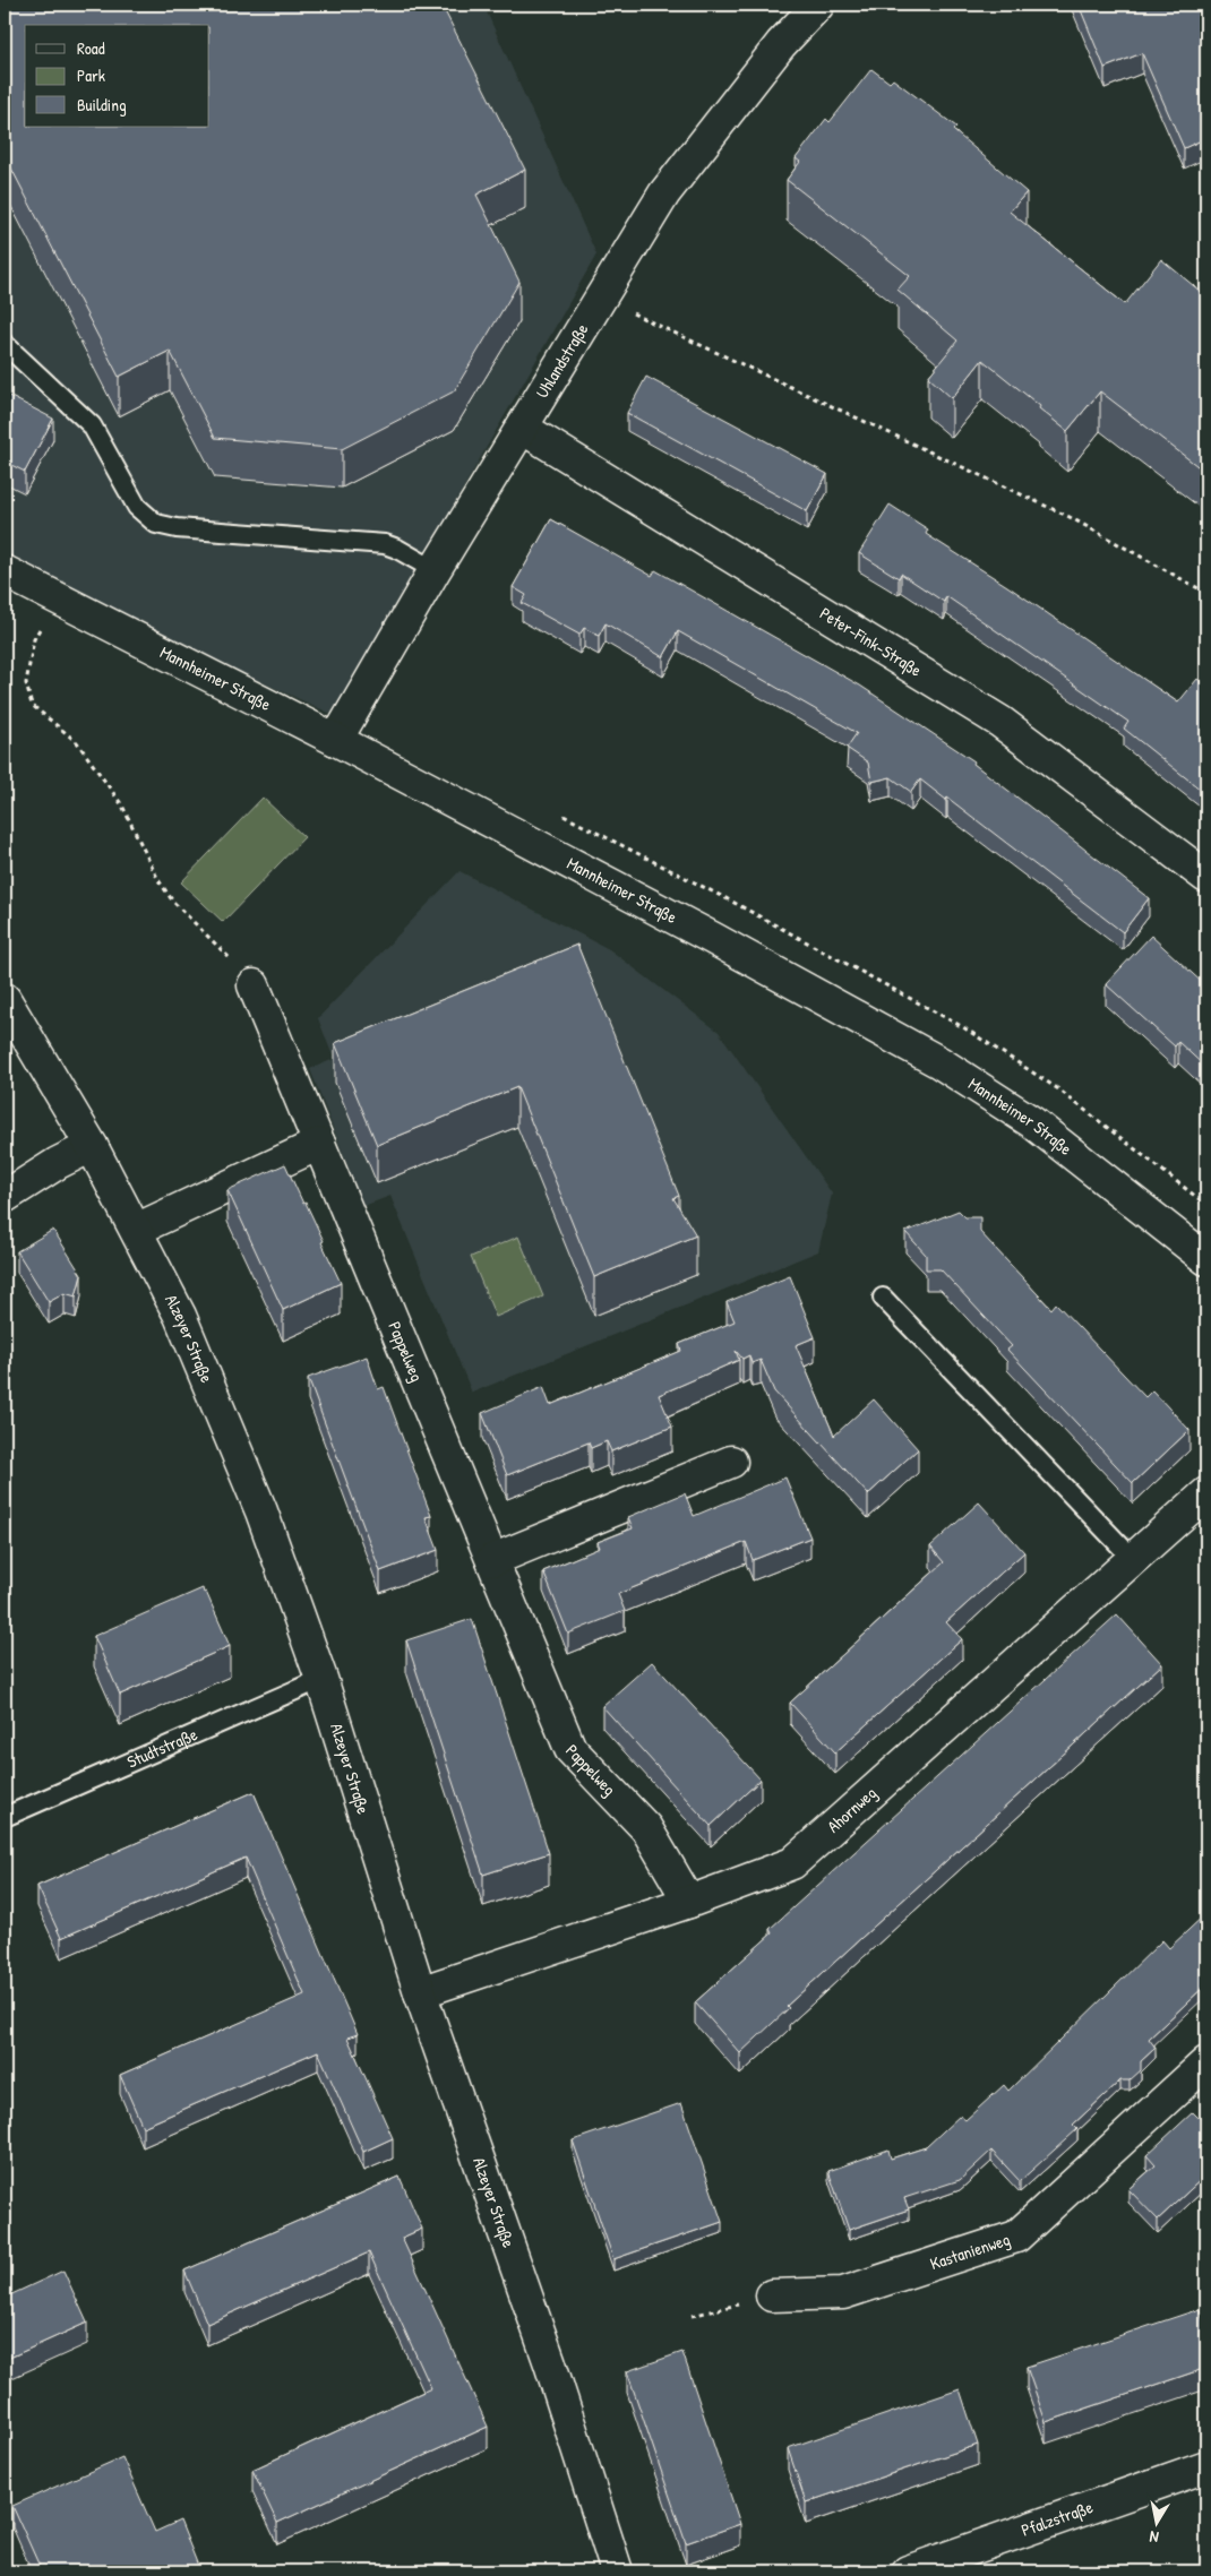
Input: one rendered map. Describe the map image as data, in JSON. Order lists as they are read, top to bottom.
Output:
{
  "streets": {
    "street": [
      "Uhlandstraße",
      "Peter-Fink-Straße",
      "Mannheimer Straße",
      "Alzeyer Straße",
      "Pappelweg",
      "Ahornweg",
      "Kastanienweg",
      "Pfalzstraße"
    ],
    "lane": ["Studtstraße"]
  },
  "crossings": [
    ["Uhlandstraße", "Peter-Fink-Straße"],
    ["Uhlandstraße", "Mannheimer Straße"],
    ["Alzeyer Straße", "Studtstraße"],
    ["Alzeyer Straße", "Ahornweg"],
    ["Pappelweg", "Ahornweg"]
  ],
  "legend": ["Road", "Park", "Building"],
  "north": "bottom"
}
